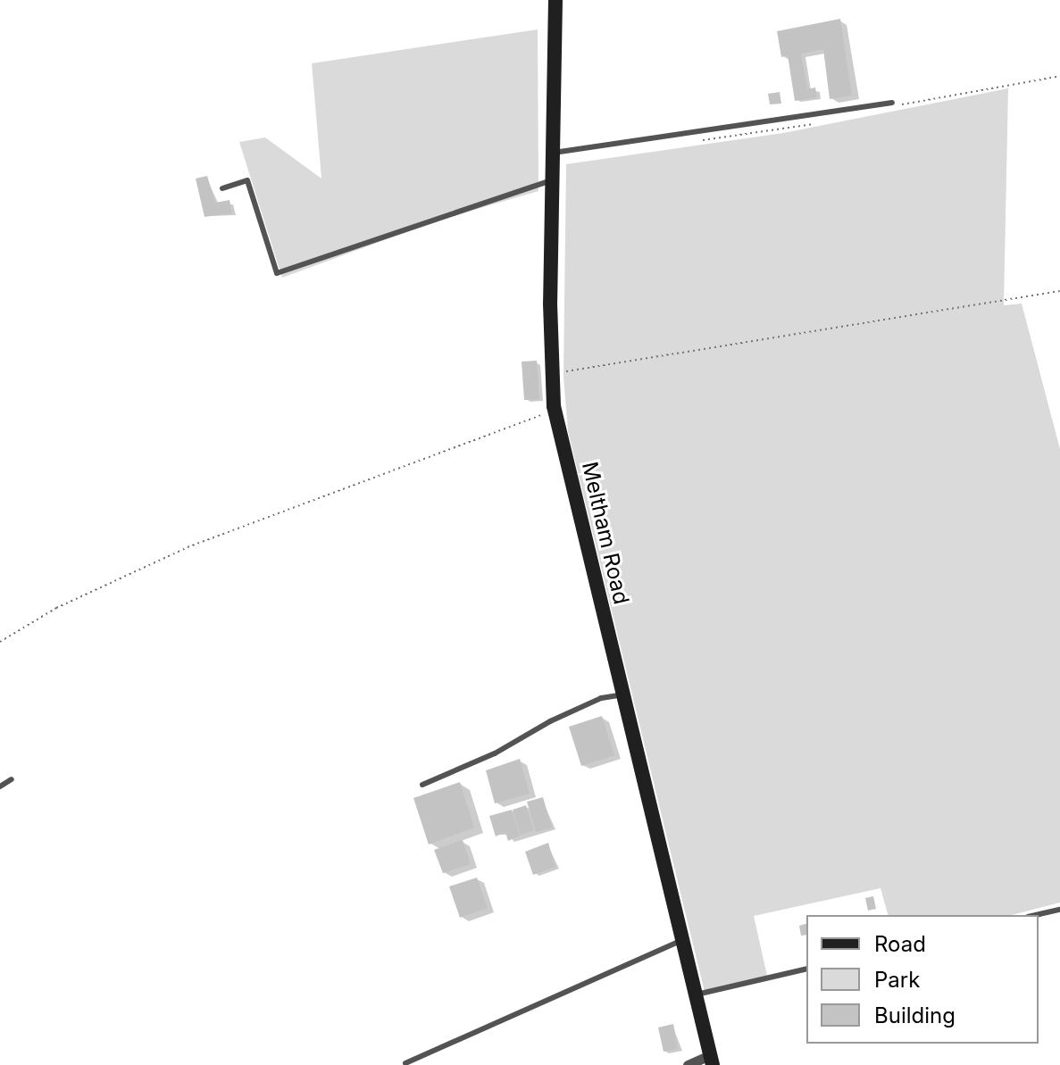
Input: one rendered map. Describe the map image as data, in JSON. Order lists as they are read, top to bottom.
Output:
{
  "streets": {
    "street": ["Meltham Road"]
  },
  "legend": ["Road", "Park", "Building"]
}
